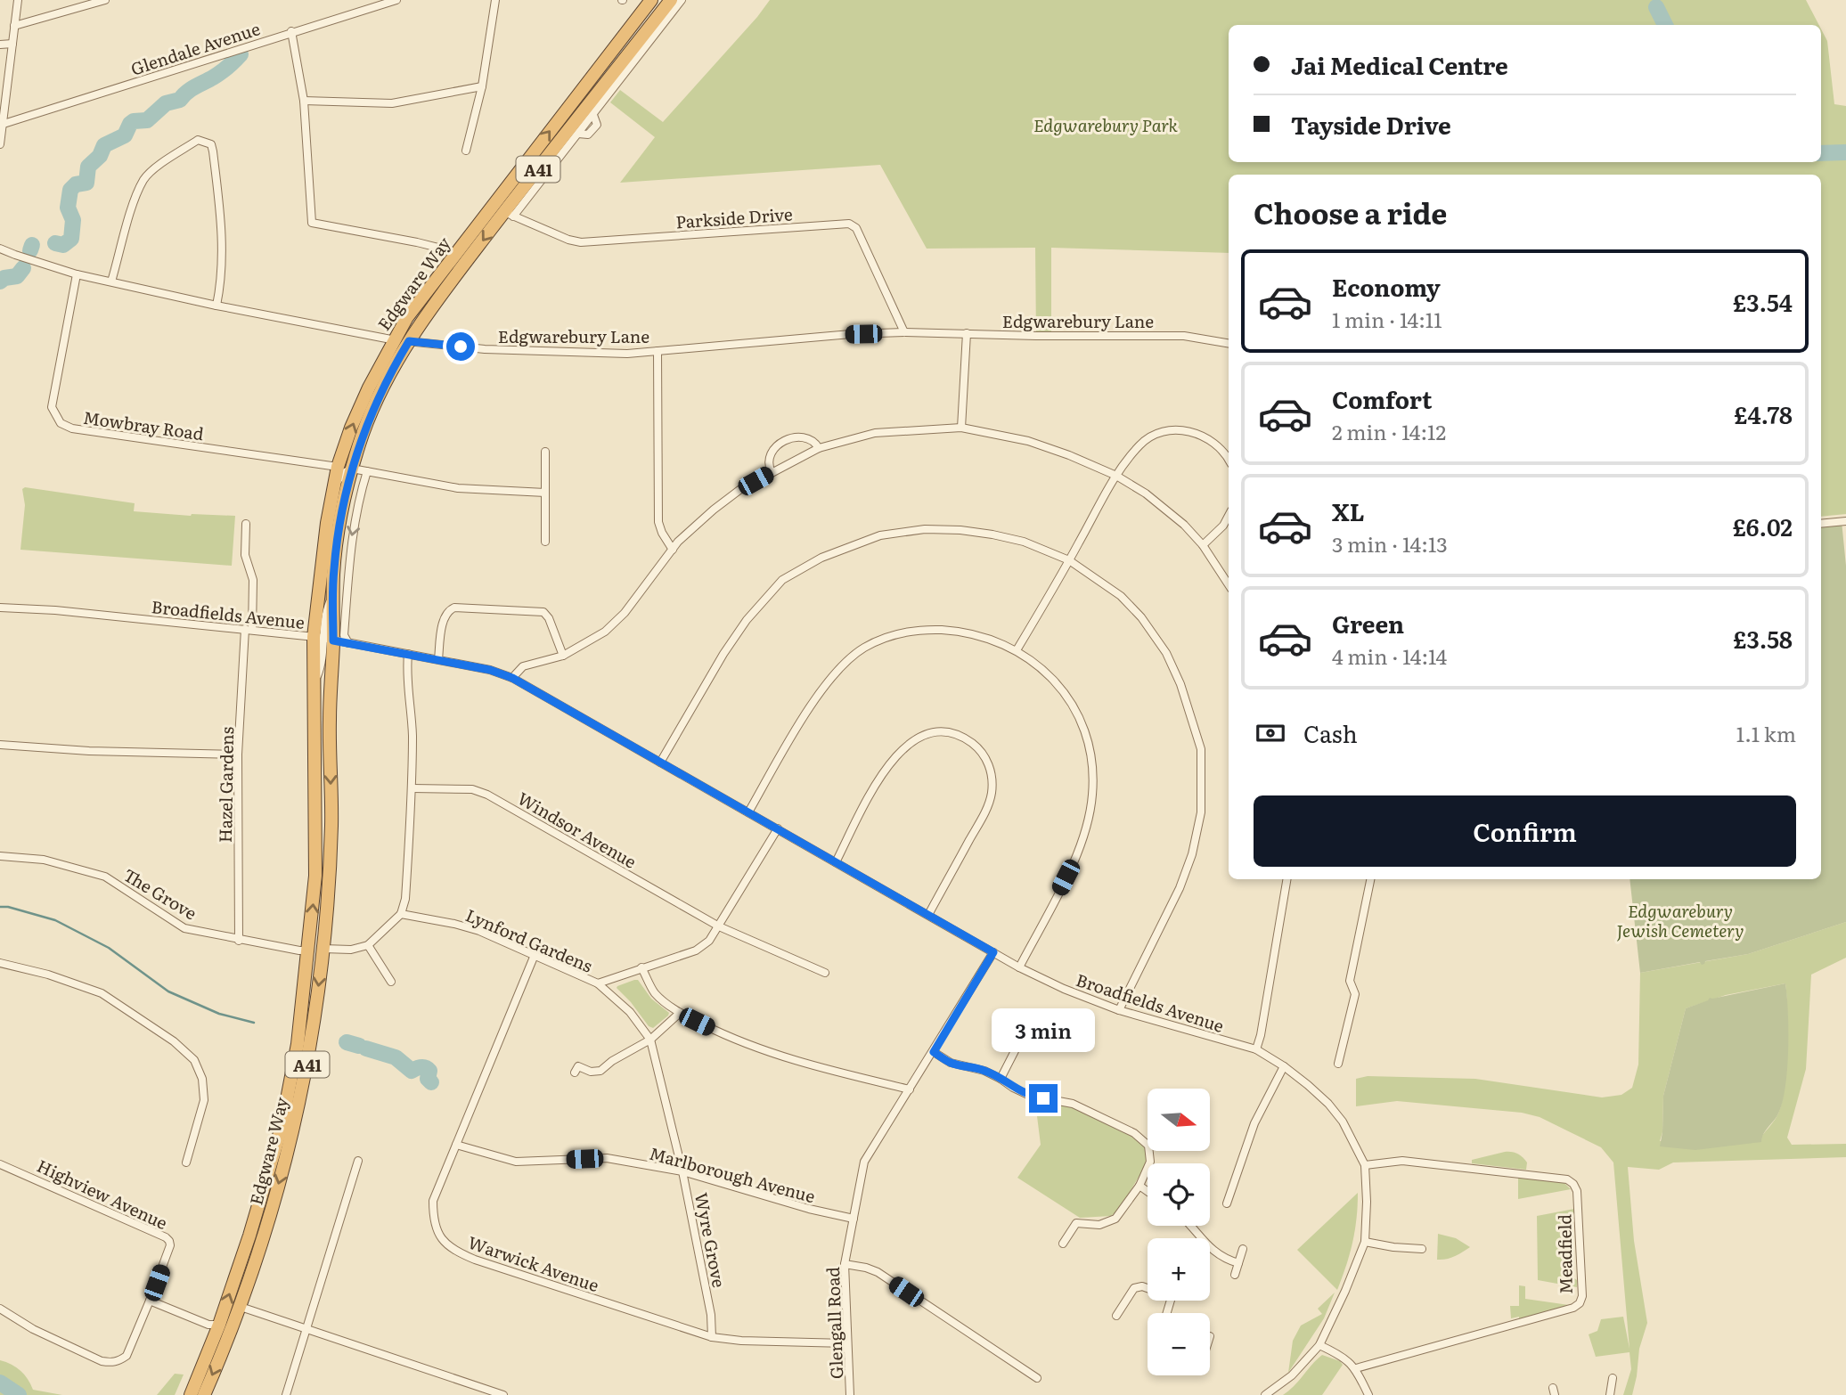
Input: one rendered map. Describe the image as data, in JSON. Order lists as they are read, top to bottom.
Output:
{
  "streets": {
    "highway": ["A41", "Edgware Way"],
    "street": [
      "Glendale Avenue",
      "Parkside Drive",
      "Edgwarebury Lane",
      "Mowbray Road",
      "Broadfields Avenue",
      "Hazel Gardens",
      "Windsor Avenue",
      "The Grove",
      "Lynford Gardens",
      "Marlborough Avenue",
      "Highview Avenue",
      "Wyre Grove",
      "Meadfield",
      "Warwick Avenue",
      "Glengall Road"
    ]
  },
  "crossings": [
    ["Parkside Drive", "Edgware Way"],
    ["Parkside Drive", "Edgwarebury Lane"],
    ["Edgware Way", "Edgwarebury Lane"],
    ["Edgware Way", "Mowbray Road"],
    ["Edgware Way", "Broadfields Avenue"],
    ["Edgware Way", "The Grove"],
    ["Edgwarebury Lane", "Mowbray Road"],
    ["Broadfields Avenue", "Hazel Gardens"],
    ["Broadfields Avenue", "Lynford Gardens"],
    ["Broadfields Avenue", "Meadfield"],
    ["Broadfields Avenue", "Glengall Road"],
    ["Hazel Gardens", "The Grove"],
    ["Windsor Avenue", "Lynford Gardens"],
    ["Lynford Gardens", "Warwick Avenue"],
    ["Marlborough Avenue", "Wyre Grove"],
    ["Marlborough Avenue", "Warwick Avenue"],
    ["Marlborough Avenue", "Glengall Road"],
    ["Wyre Grove", "Warwick Avenue"],
    ["Warwick Avenue", "Glengall Road"]
  ],
  "parks": ["Edgwarebury Park", "Edgwarebury Jewish Cemetery"],
  "north": "right",
  "page": {
    "banner": ["Jai Medical Centre", "Tayside Drive"],
    "heading": "Choose a ride",
    "list": [
      {
        "name": "Economy",
        "note": "1 min · 14:11",
        "value": "£3.54"
      },
      {
        "name": "Comfort",
        "note": "2 min · 14:12",
        "value": "£4.78"
      },
      {
        "name": "XL",
        "note": "3 min · 14:13",
        "value": "£6.02"
      },
      {
        "name": "Green",
        "note": "4 min · 14:14",
        "value": "£3.58"
      }
    ],
    "pay": ["Cash", "1.1 km"],
    "buttons": "Confirm",
    "bubble": "3 min",
    "map_buttons": ["+", "−"]
  }
}
